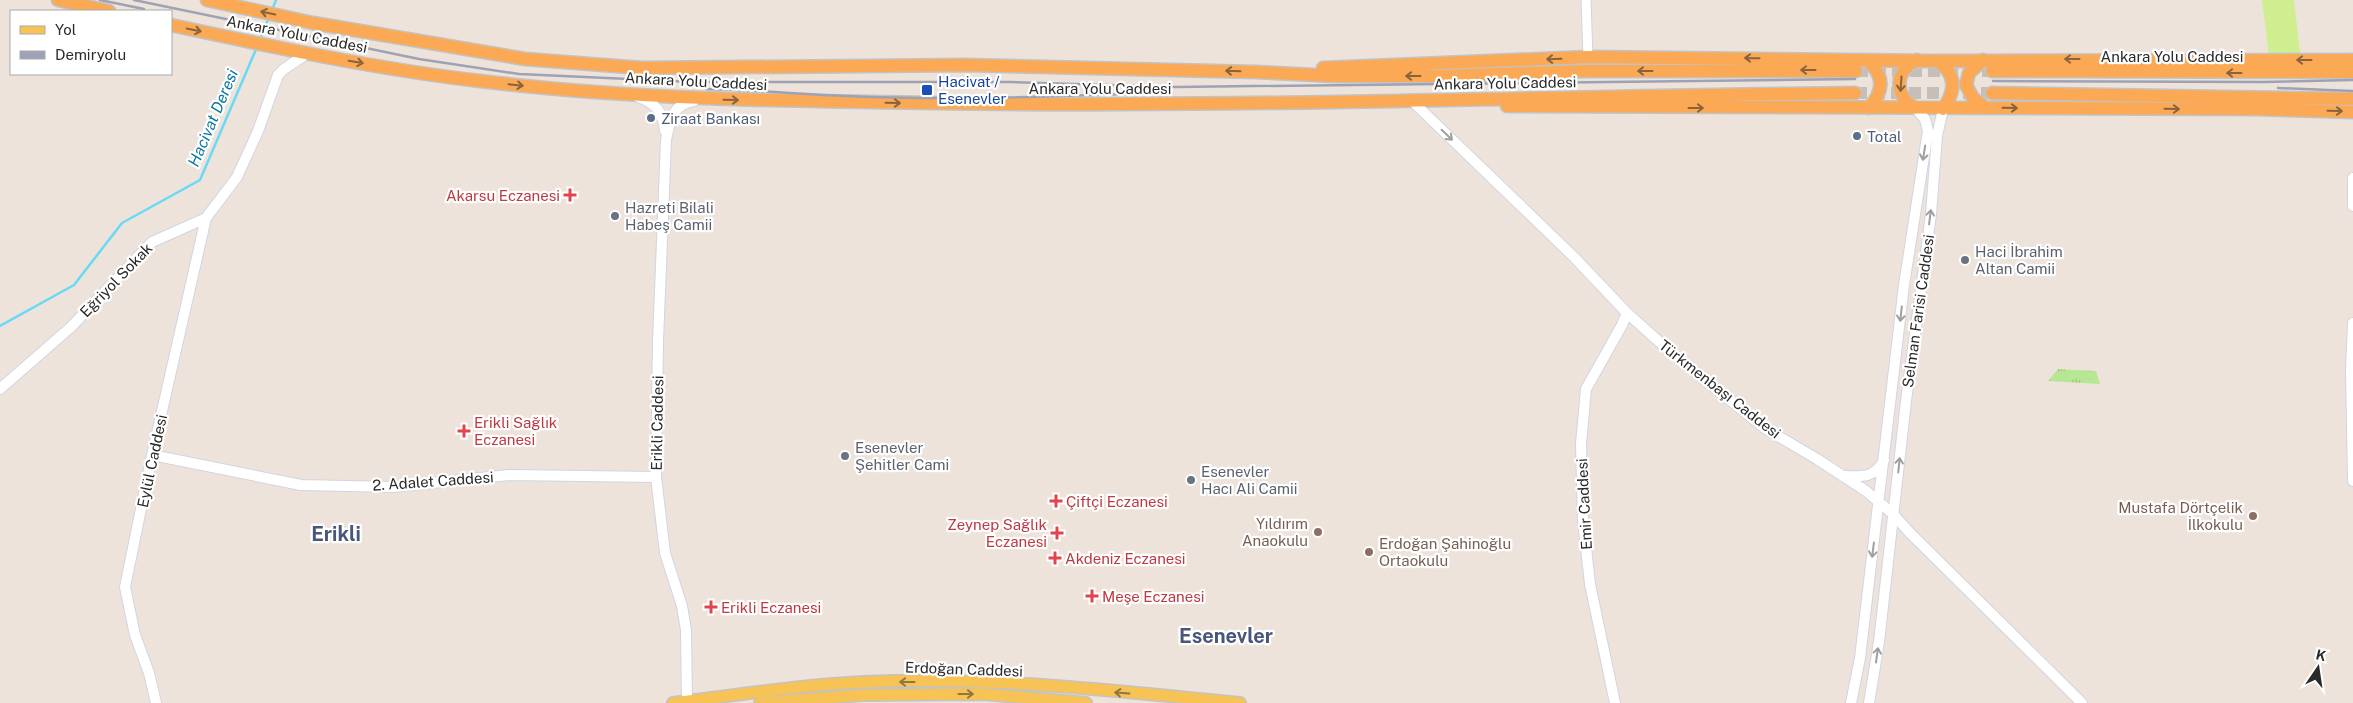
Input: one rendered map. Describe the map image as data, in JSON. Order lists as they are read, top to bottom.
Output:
{
  "streets": {
    "highway": ["Ankara Yolu Caddesi"],
    "main road": [
      "Eğriyol Sokak",
      "Selman Farisi Caddesi",
      "Türkmenbaşı Caddesi",
      "Erikli Caddesi",
      "Eylül Caddesi",
      "2. Adalet Caddesi",
      "Emir Caddesi",
      "Erdoğan Caddesi"
    ]
  },
  "crossings": [
    ["Ankara Yolu Caddesi", "Eğriyol Sokak"],
    ["Ankara Yolu Caddesi", "Türkmenbaşı Caddesi"],
    ["Eğriyol Sokak", "Eylül Caddesi"],
    ["Selman Farisi Caddesi", "Türkmenbaşı Caddesi"],
    ["Türkmenbaşı Caddesi", "Emir Caddesi"],
    ["Erikli Caddesi", "2. Adalet Caddesi"],
    ["Erikli Caddesi", "Erdoğan Caddesi"],
    ["Eylül Caddesi", "2. Adalet Caddesi"]
  ],
  "districts": ["Erikli", "Esenevler"],
  "water": ["Hacivat Deresi"],
  "places": {
    "transit": ["Hacivat / Esenevler"],
    "other": [
      "Ziraat Bankası",
      "Total",
      "Hazreti Bilali Habeş Camii",
      "Haci İbrahim Altan Camii",
      "Esenevler Şehitler Cami",
      "Esenevler Hacı Ali Camii",
      "Mustafa Dörtçelik İlkokulu",
      "Yıldırım Anaokulu",
      "Erdoğan Şahinoğlu Ortaokulu"
    ],
    "health": [
      "Akarsu Eczanesi",
      "Erikli Sağlık Eczanesi",
      "Çiftçi Eczanesi",
      "Zeynep Sağlık Eczanesi",
      "Akdeniz Eczanesi",
      "Meşe Eczanesi",
      "Erikli Eczanesi"
    ]
  },
  "legend": ["Yol", "Demiryolu"],
  "north": "top"
}
